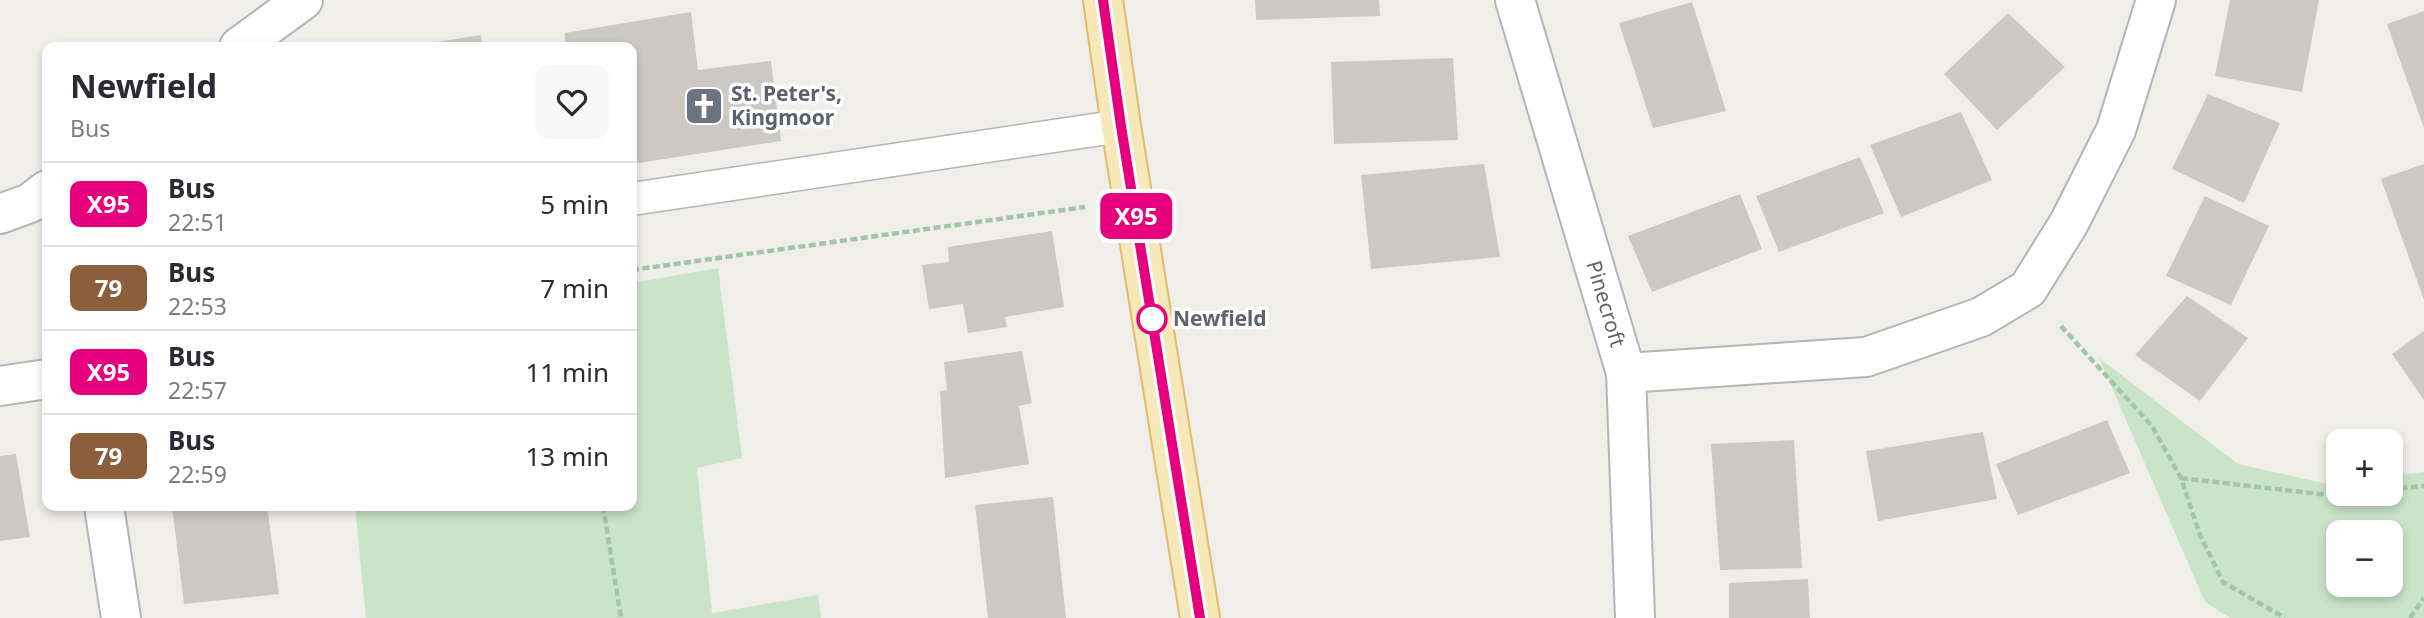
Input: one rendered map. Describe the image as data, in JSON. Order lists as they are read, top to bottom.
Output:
{
  "streets": {
    "street": ["Pinecroft"]
  },
  "places": {
    "church": ["St. Peter's, Kingmoor"],
    "other": ["Newfield"]
  },
  "lines": ["bus line X95"],
  "page": {
    "on_map": "X95",
    "heading": ["Newfield", "Bus"],
    "list": [
      {
        "mark": "X95",
        "name": "Bus",
        "note": "22:51",
        "value": "5 min"
      },
      {
        "mark": "79",
        "name": "Bus",
        "note": "22:53",
        "value": "7 min"
      },
      {
        "mark": "X95",
        "name": "Bus",
        "note": "22:57",
        "value": "11 min"
      },
      {
        "mark": "79",
        "name": "Bus",
        "note": "22:59",
        "value": "13 min"
      }
    ],
    "map_buttons": ["+", "−"]
  }
}
